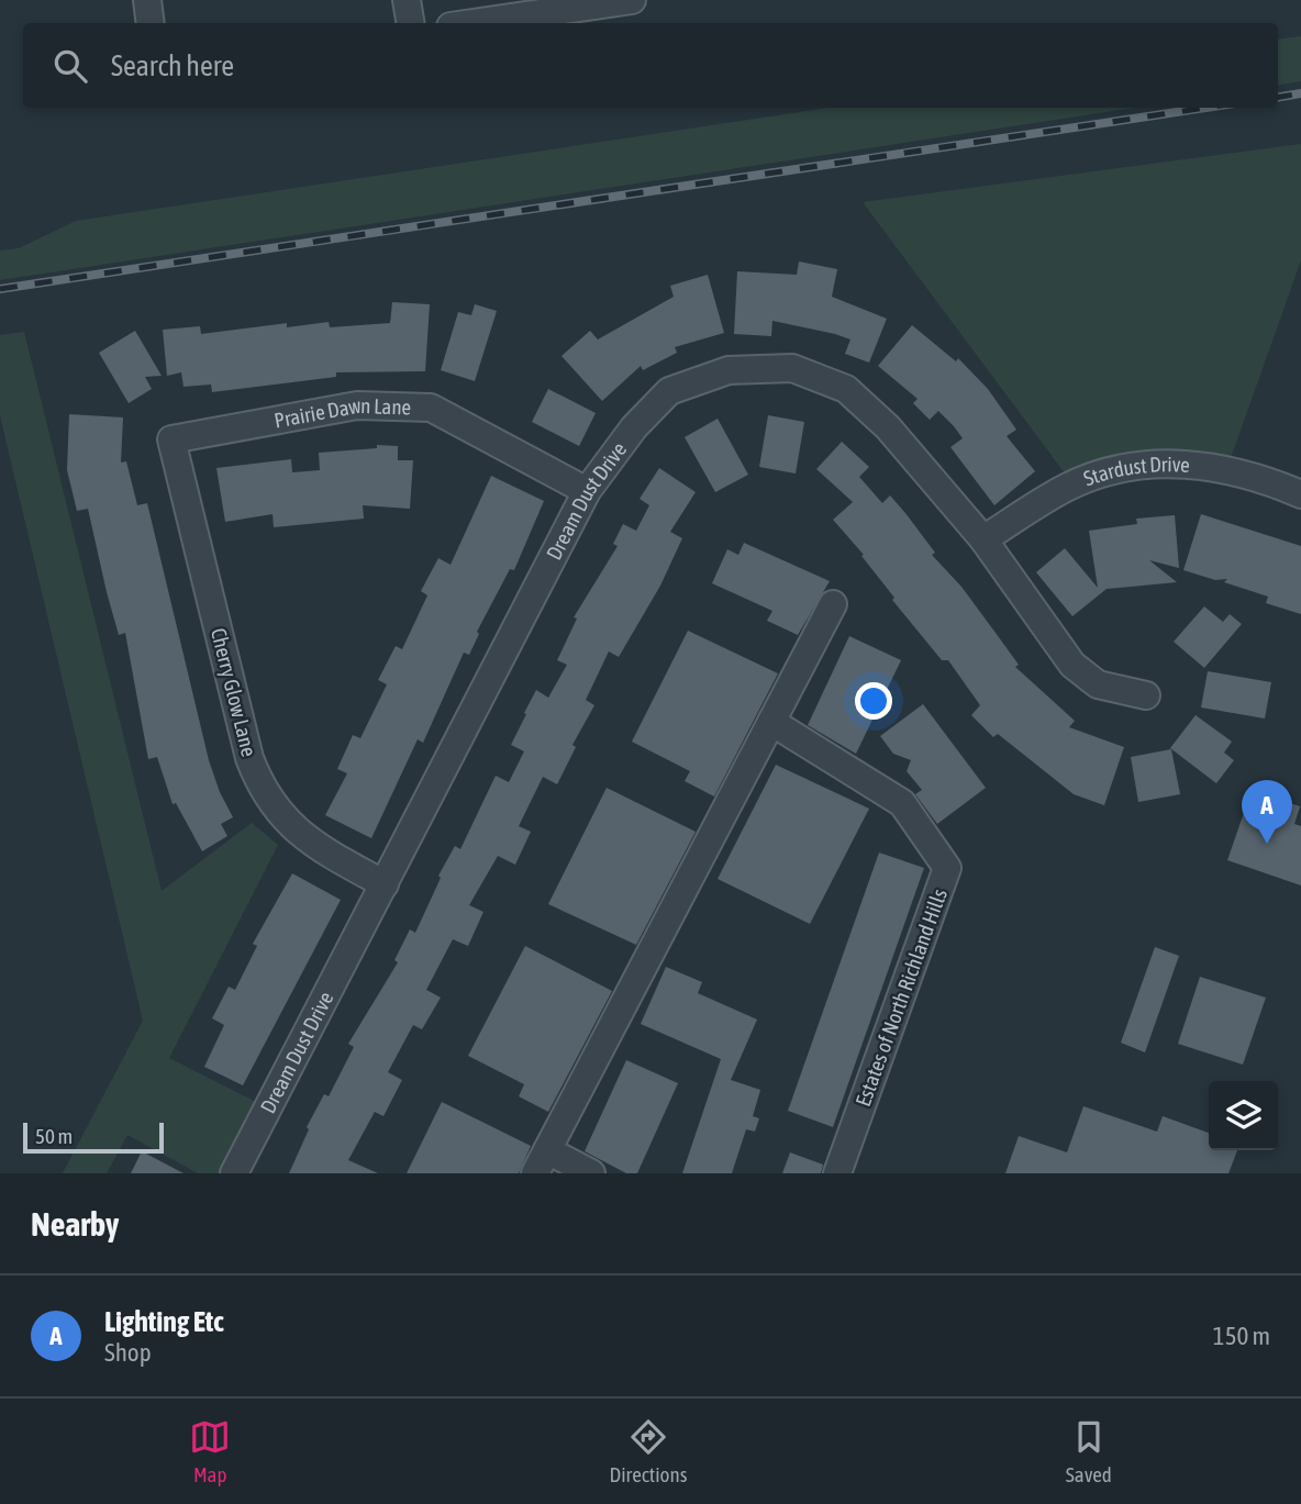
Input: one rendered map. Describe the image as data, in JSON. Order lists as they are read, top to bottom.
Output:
{
  "streets": {
    "street": [
      "Prairie Dawn Lane",
      "Stardust Drive",
      "Dream Dust Drive",
      "Cherry Glow Lane",
      "Estates of North Richland Hills"
    ]
  },
  "crossings": [
    ["Prairie Dawn Lane", "Dream Dust Drive"],
    ["Prairie Dawn Lane", "Cherry Glow Lane"],
    ["Stardust Drive", "Dream Dust Drive"],
    ["Dream Dust Drive", "Cherry Glow Lane"]
  ],
  "scale_bar": "50 m",
  "page": {
    "search": "Search here",
    "pins": "A",
    "scale": "50 m",
    "heading": "Nearby",
    "list": [
      {
        "mark": "A",
        "name": "Lighting Etc",
        "note": "Shop",
        "value": "150 m"
      }
    ],
    "nav": ["Map", "Directions", "Saved"]
  }
}
